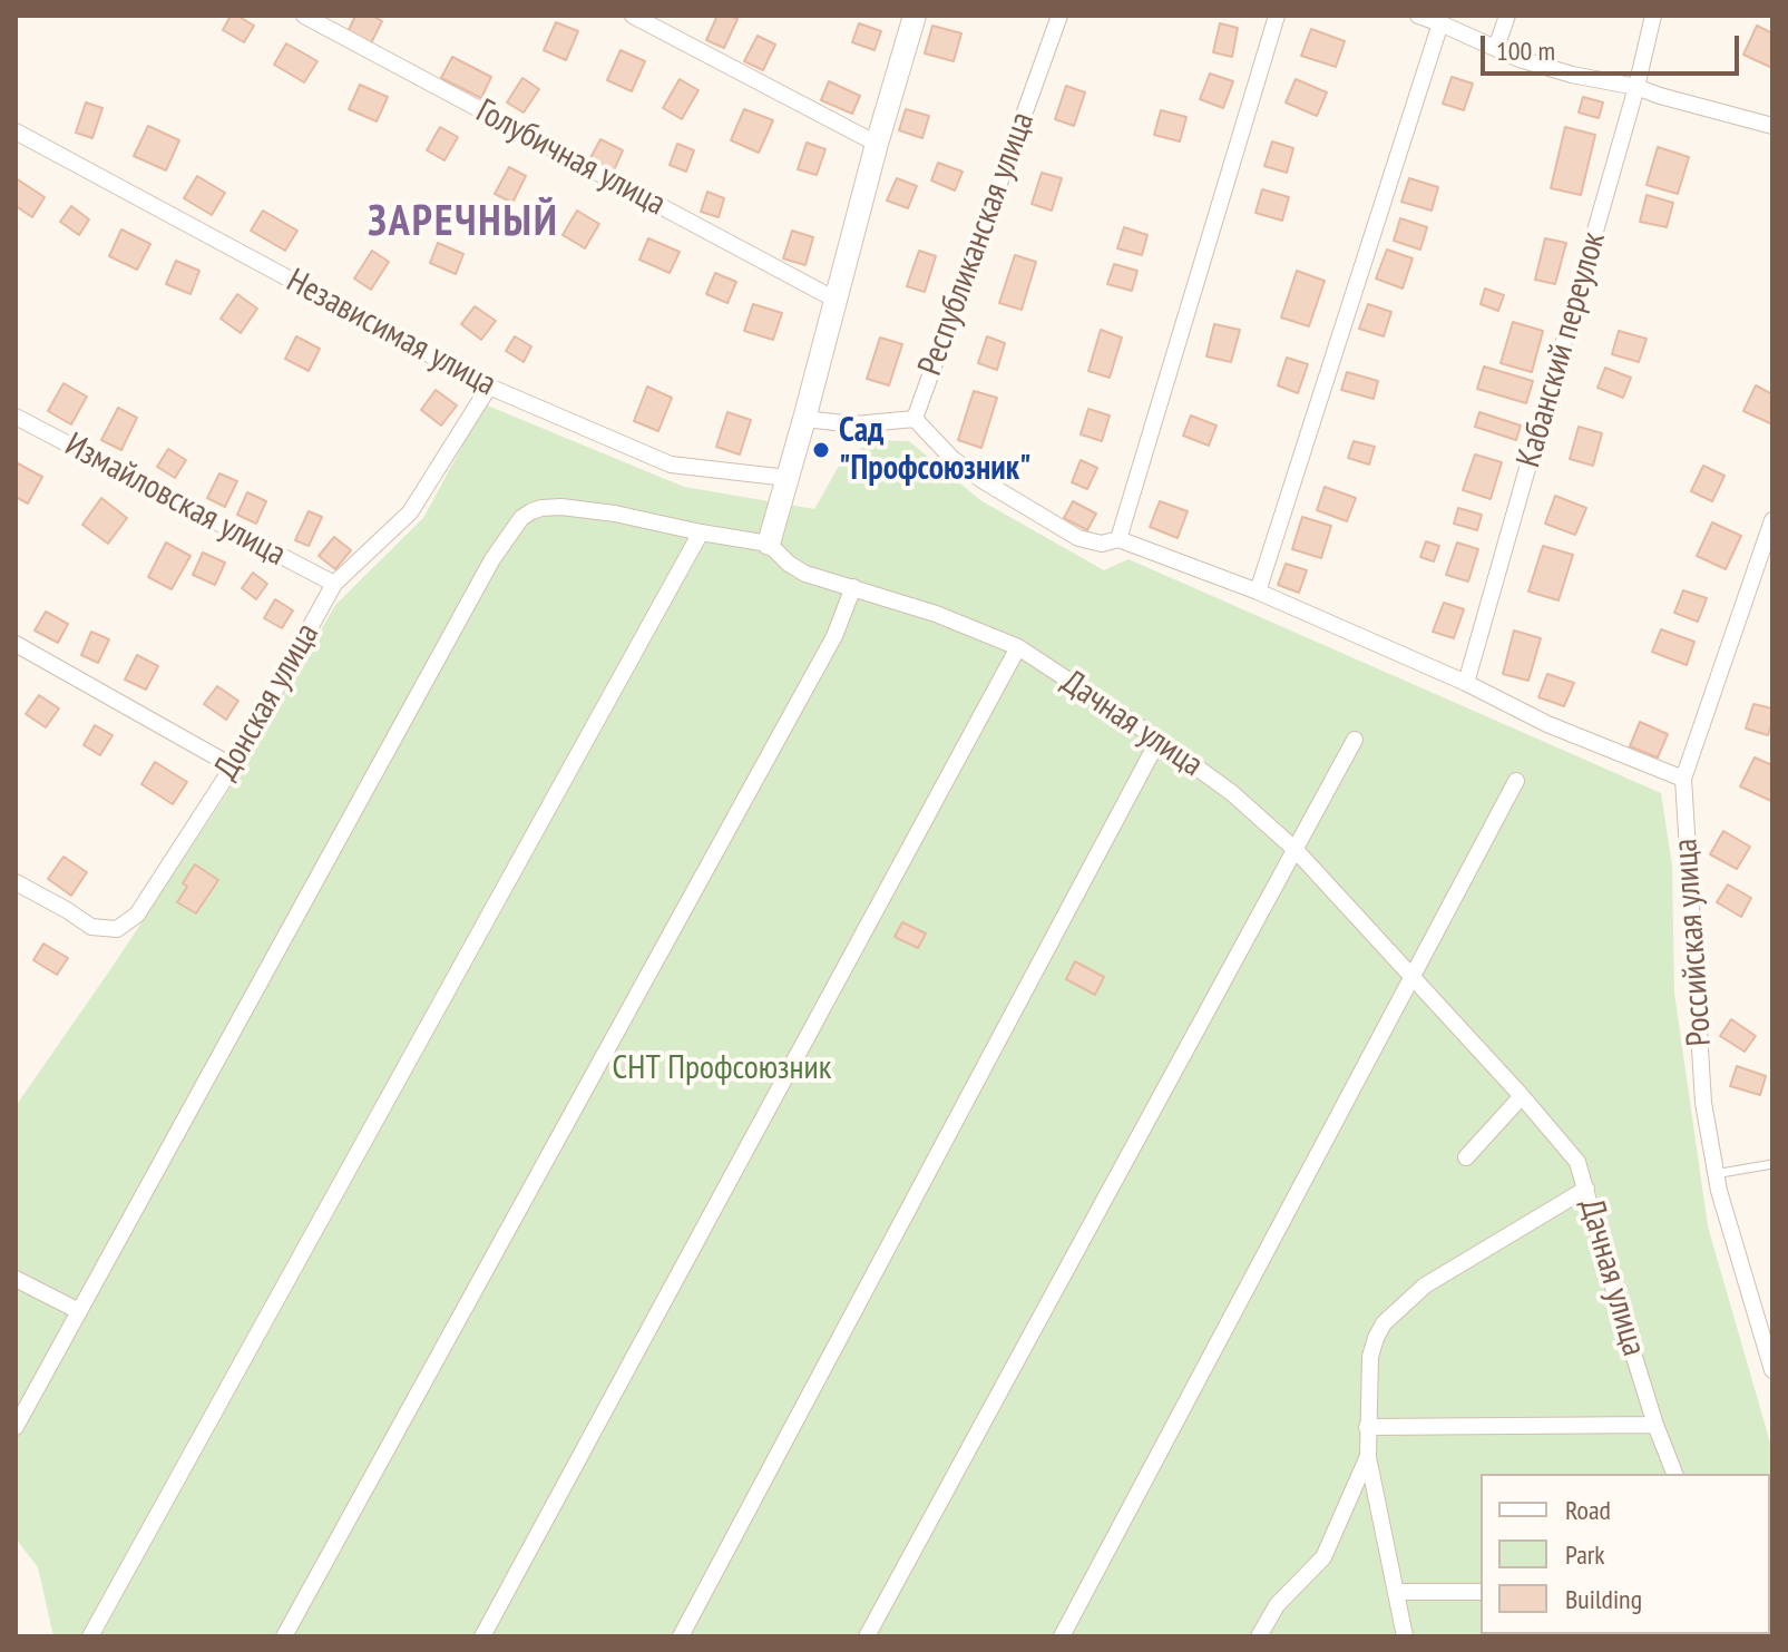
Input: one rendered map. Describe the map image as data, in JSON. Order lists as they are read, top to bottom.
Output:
{
  "streets": {
    "street": [
      "Голубичная улица",
      "Республиканская улица",
      "Независимая улица",
      "Кабанский переулок",
      "Измайловская улица",
      "Донская улица",
      "Дачная улица",
      "Российская улица"
    ]
  },
  "crossings": [
    ["Независимая улица", "Донская улица"],
    ["Измайловская улица", "Донская улица"]
  ],
  "districts": ["ЗАРЕЧНЫЙ"],
  "parks": ["СНТ Профсоюзник"],
  "places": ["Сад \"Профсоюзник\""],
  "legend": ["Road", "Park", "Building"],
  "scale_bar": "100 m"
}
